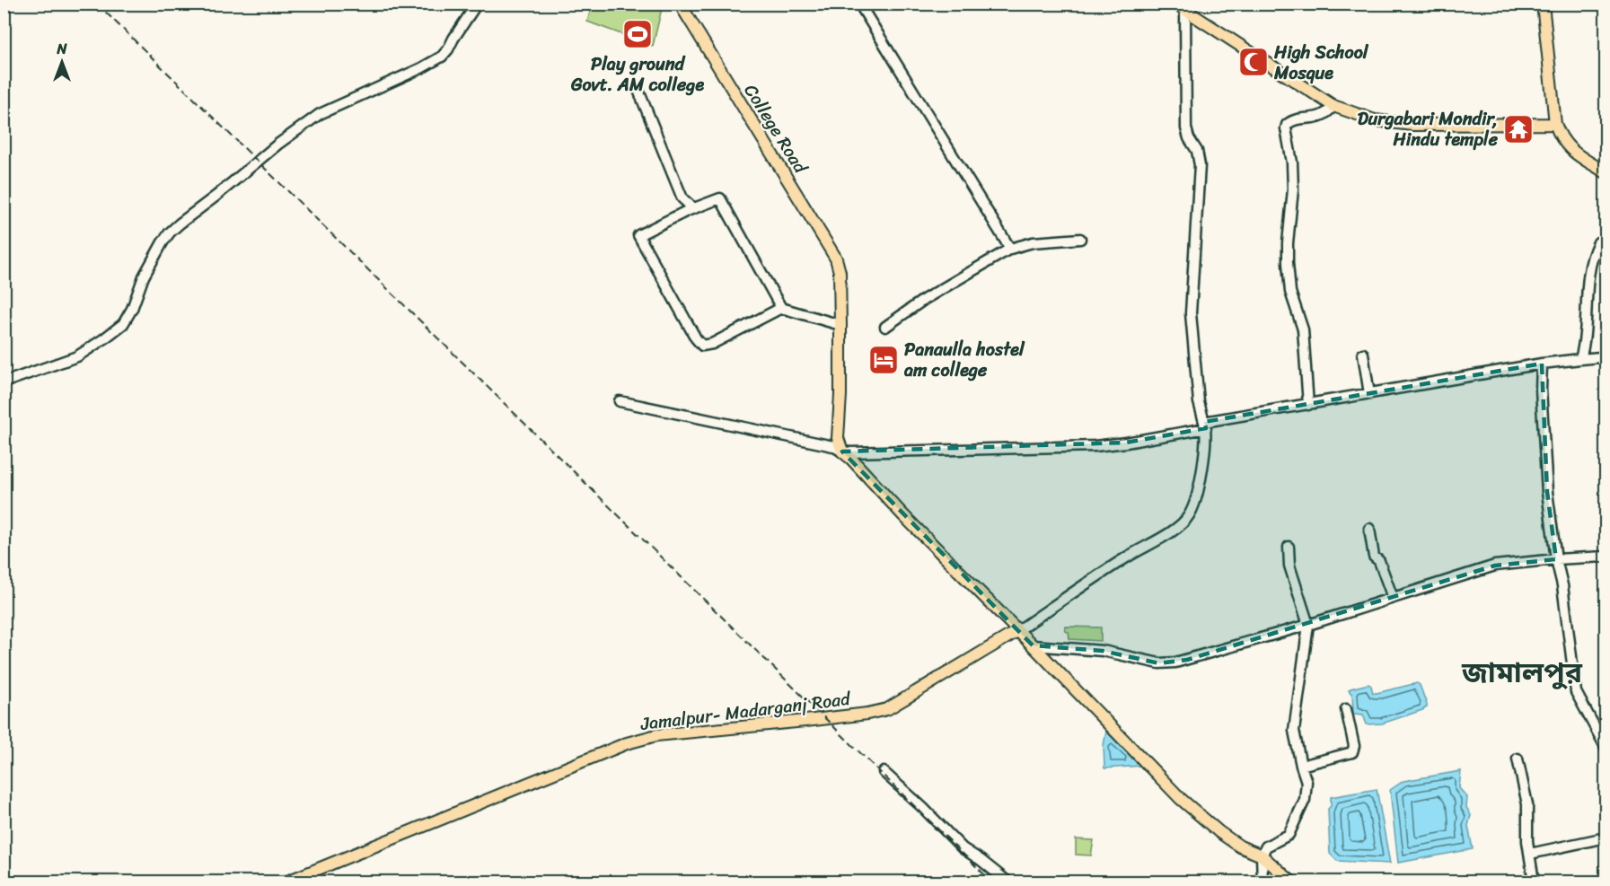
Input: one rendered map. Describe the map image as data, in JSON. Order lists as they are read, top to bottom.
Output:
{
  "streets": {
    "main road": ["College Road", "Jamalpur- Madarganj Road"]
  },
  "districts": ["জামালপুর"],
  "places": {
    "sports": ["Play ground Govt. AM college"],
    "mosque": ["High School Mosque"],
    "temple": ["Durgabari Mondir, Hindu temple"],
    "hotel": ["Panaulla hostel am college"]
  },
  "north": "top"
}
